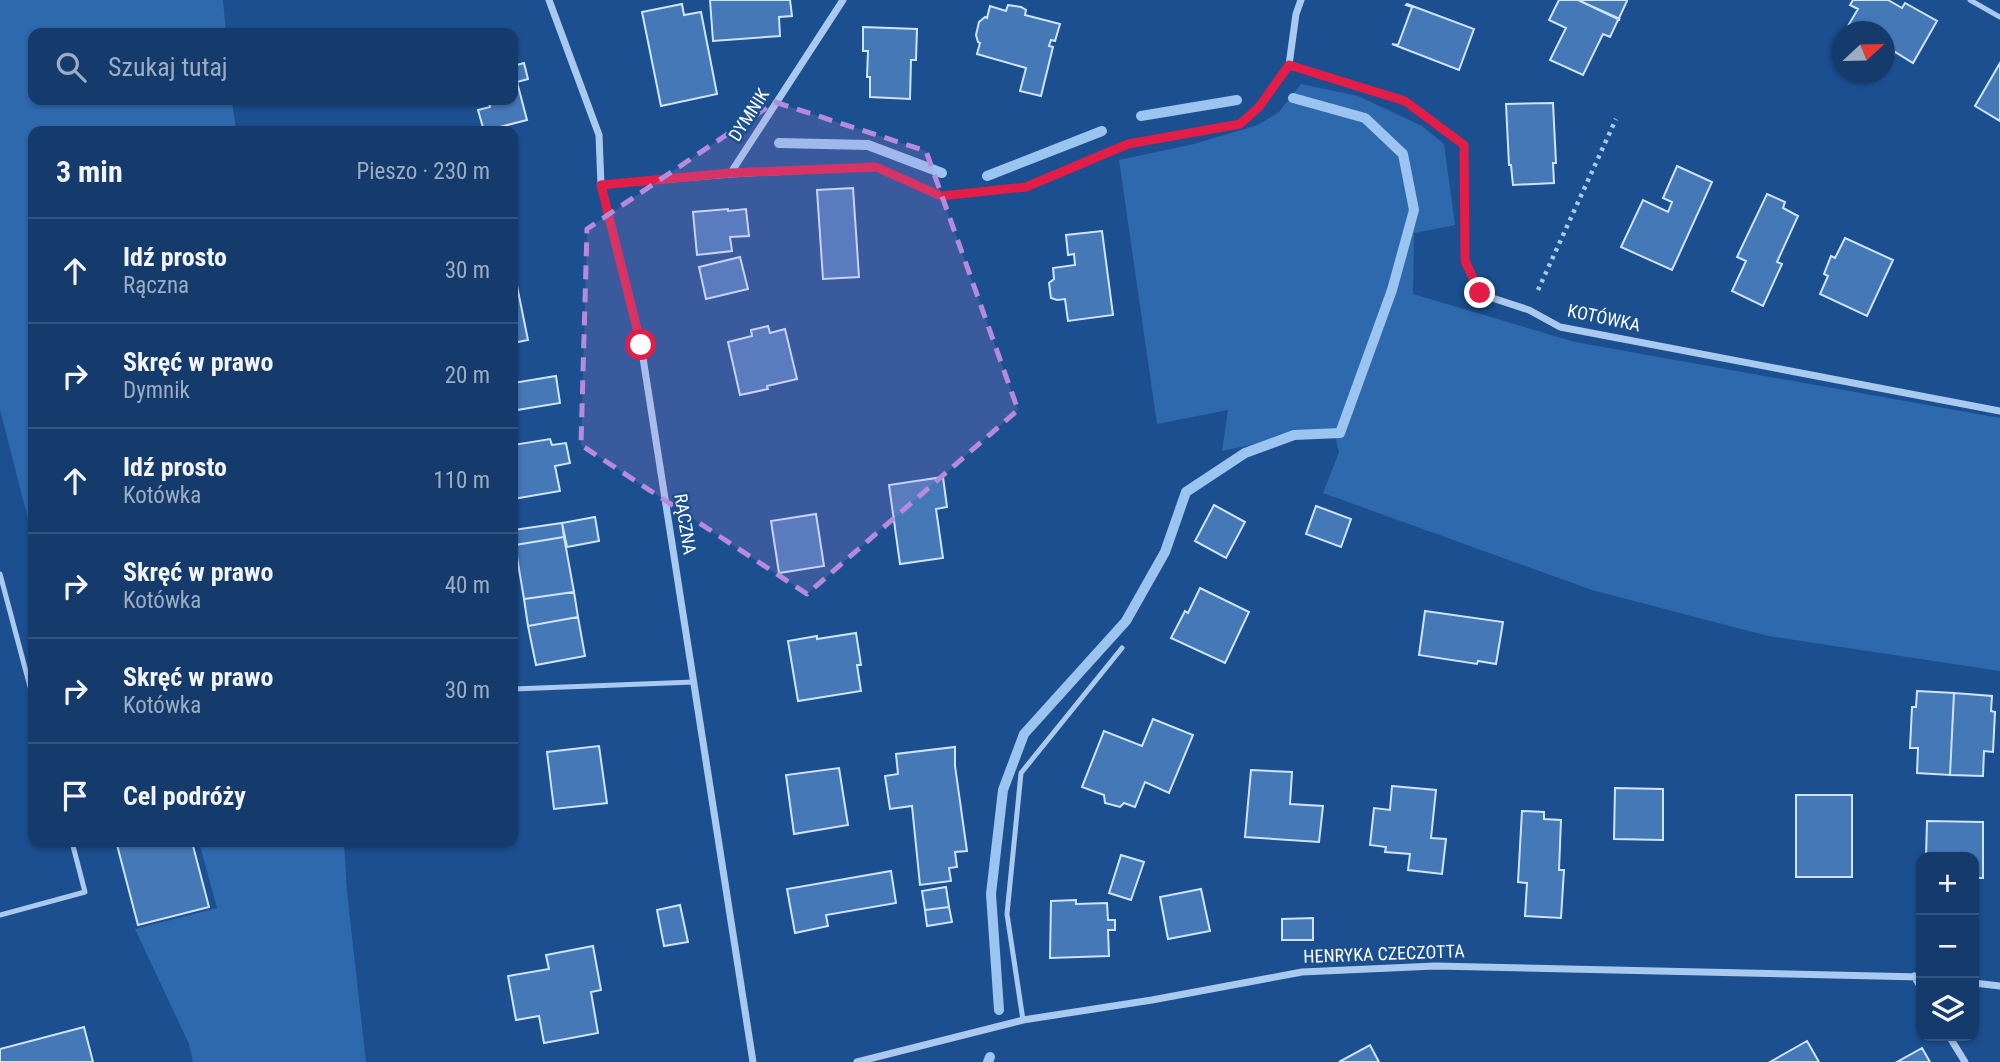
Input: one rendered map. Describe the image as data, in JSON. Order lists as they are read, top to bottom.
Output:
{
  "streets": {
    "street": [
      "DYMNIK",
      "KOTÓWKA",
      "RĄCZNA",
      "HENRYKA CZECZOTTA"
    ]
  },
  "north": "right",
  "page": {
    "search": "Szukaj tutaj",
    "heading": ["3 min", "Pieszo · 230 m"],
    "list": [
      ["Idź prosto", "Rączna", "30 m"],
      ["Skręć w prawo", "Dymnik", "20 m"],
      ["Idź prosto", "Kotówka", "110 m"],
      ["Skręć w prawo", "Kotówka", "40 m"],
      ["Skręć w prawo", "Kotówka", "30 m"],
      "Cel podróży"
    ],
    "map_buttons": ["+", "−"]
  }
}
